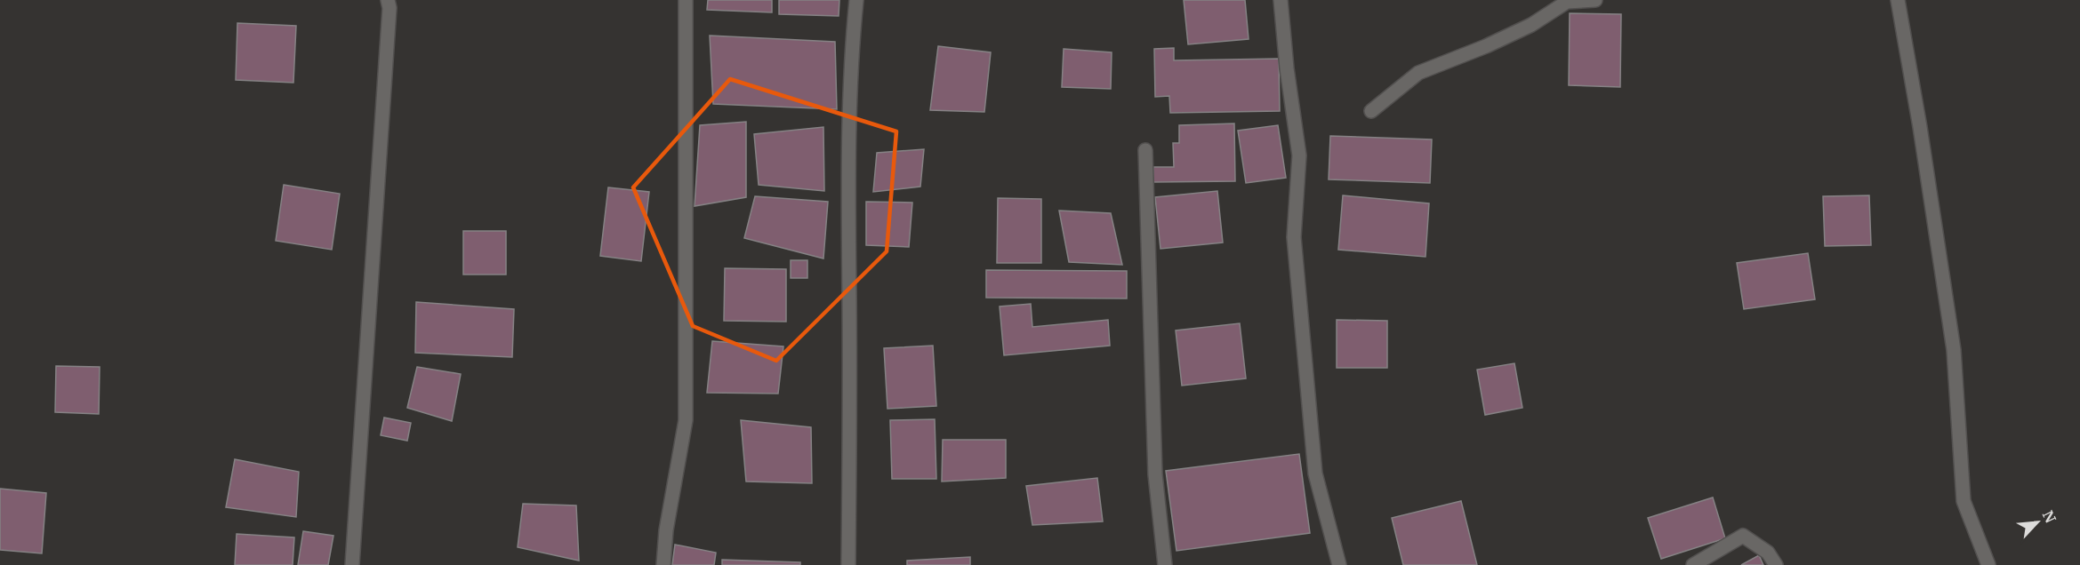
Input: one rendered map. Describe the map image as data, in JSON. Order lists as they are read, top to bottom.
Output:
{
  "north": "top right"
}
